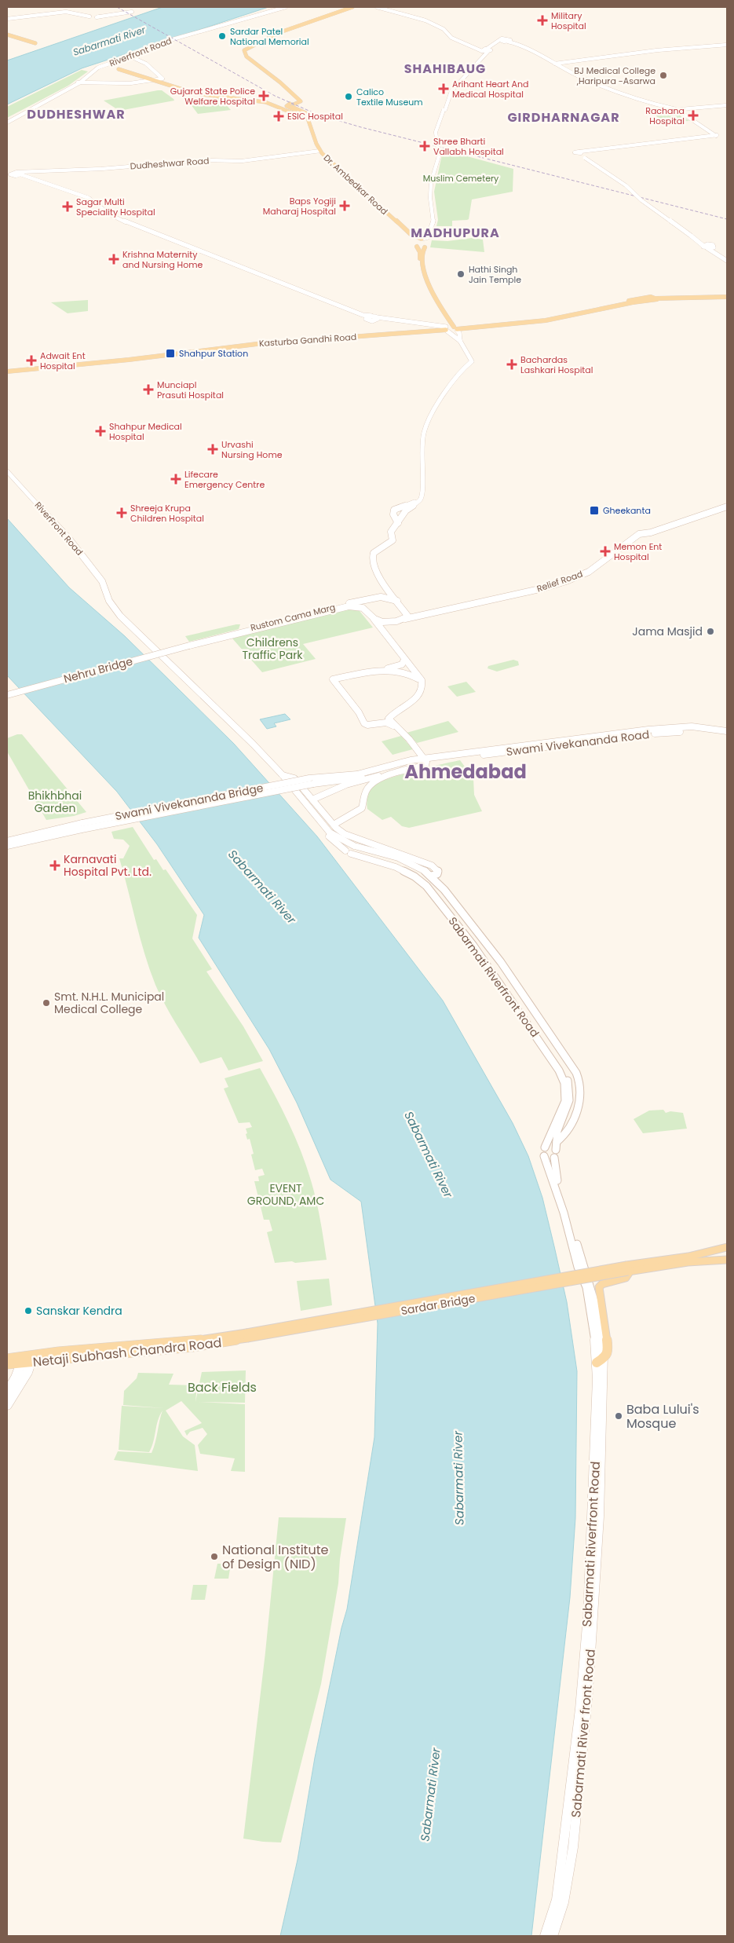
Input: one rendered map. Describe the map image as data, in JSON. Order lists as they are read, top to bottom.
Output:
{
  "streets": {
    "main road": [
      "Riverfront Road",
      "Dudheshwar Road",
      "Dr. Ambedkar Road",
      "Kasturba Gandhi Road",
      "RiverFront Road",
      "Relief Road",
      "Rustom Cama Marg",
      "Nehru Bridge",
      "Swami Vivekananda Road",
      "Swami Vivekananda Bridge",
      "Sabarmati Riverfront Road",
      "Sardar Bridge",
      "Netaji Subhash Chandra Road",
      "Sabarmati River front Road"
    ]
  },
  "crossings": [
    ["Dudheshwar Road", "Dr. Ambedkar Road"],
    ["RiverFront Road", "Sabarmati Riverfront Road"],
    ["Rustom Cama Marg", "Nehru Bridge"],
    ["Sabarmati Riverfront Road", "Sabarmati River front Road"],
    ["Sardar Bridge", "Netaji Subhash Chandra Road"]
  ],
  "districts": [
    "SHAHIBAUG",
    "DUDHESHWAR",
    "GIRDHARNAGAR",
    "MADHUPURA",
    "Ahmedabad"
  ],
  "water": ["Sabarmati River"],
  "parks": [
    "Muslim Cemetery",
    "Childrens Traffic Park",
    "Bhikhbhai Garden",
    "EVENT GROUND, AMC",
    "Back Fields"
  ],
  "places": {
    "health": [
      "Military Hospital",
      "Arihant Heart And Medical Hospital",
      "Gujarat State Police Welfare Hospital",
      "Rachana Hospital",
      "ESIC Hospital",
      "Shree Bharti Vallabh Hospital",
      "Baps Yogiji Maharaj Hospital",
      "Sagar Multi Speciality Hospital",
      "Krishna Maternity and Nursing Home",
      "Adwait Ent Hospital",
      "Bachardas Lashkari Hospital",
      "Munciapl Prasuti Hospital",
      "Shahpur Medical Hospital",
      "Urvashi Nursing Home",
      "Lifecare Emergency Centre",
      "Shreeja Krupa Children Hospital",
      "Memon Ent Hospital",
      "Karnavati Hospital Pvt. Ltd."
    ],
    "other": [
      "Sardar Patel National Memorial",
      "BJ Medical College ,Haripura -Asarwa",
      "Calico Textile Museum",
      "Hathi Singh Jain Temple",
      "Jama Masjid",
      "Smt. N.H.L. Municipal Medical College",
      "Sanskar Kendra",
      "Baba Lului's Mosque",
      "National Institute of Design (NID)"
    ],
    "transit": ["Shahpur Station", "Gheekanta"]
  }
}
